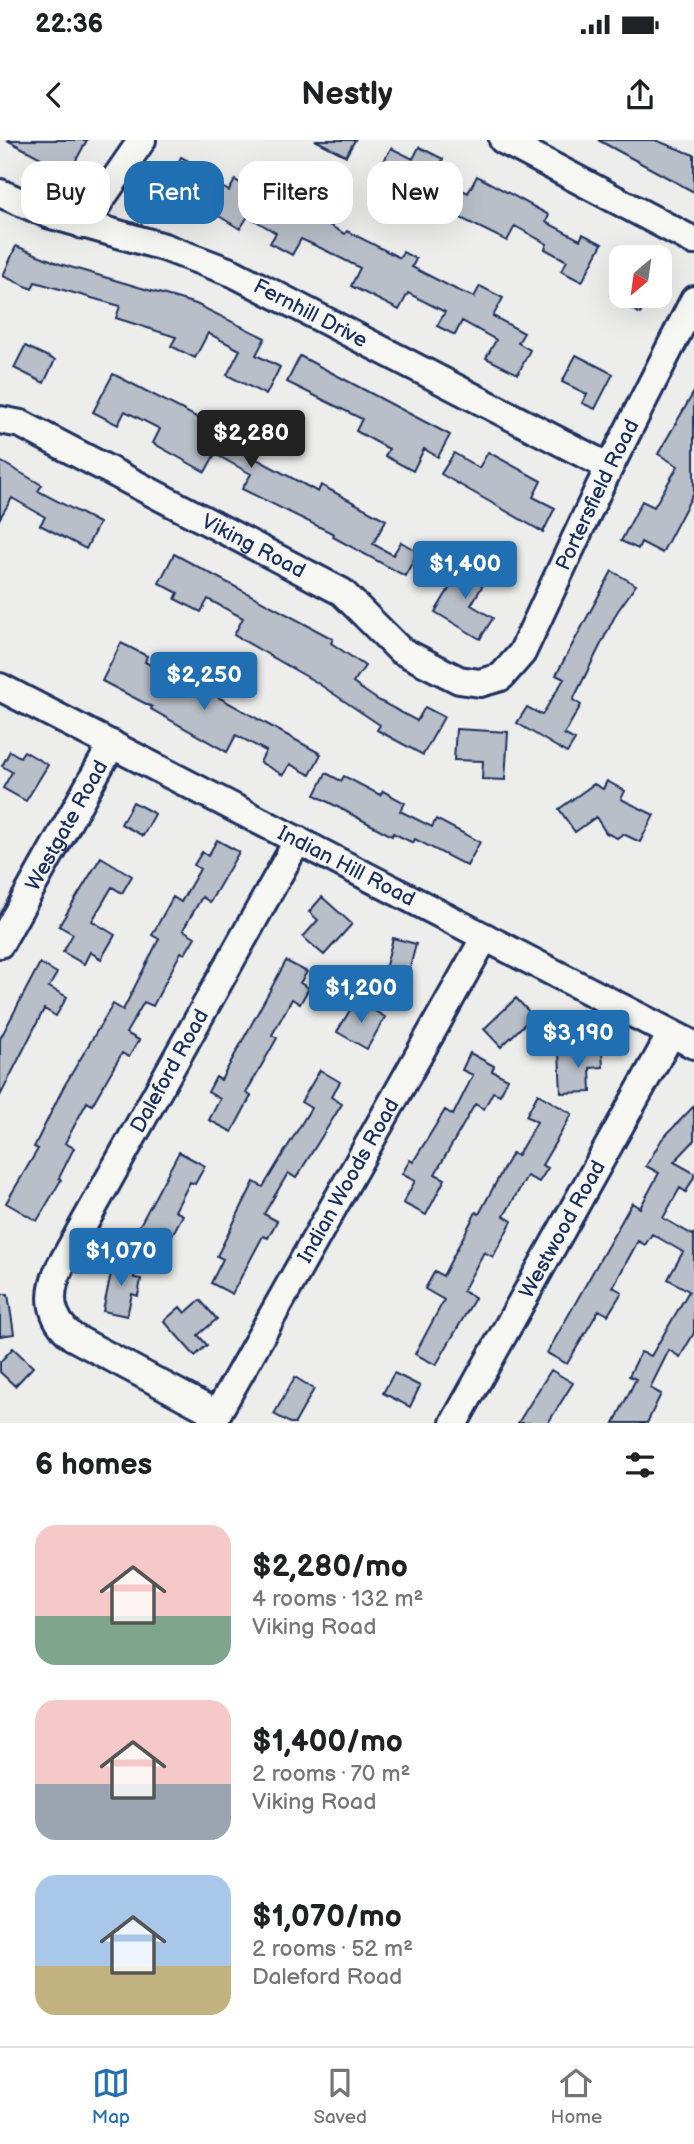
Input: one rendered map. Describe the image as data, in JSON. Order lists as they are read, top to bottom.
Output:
{
  "streets": {
    "street": [
      "Fernhill Drive",
      "Portersfield Road",
      "Viking Road",
      "Westgate Road",
      "Indian Hill Road",
      "Daleford Road",
      "Indian Woods Road",
      "Westwood Road"
    ]
  },
  "crossings": [
    ["Fernhill Drive", "Portersfield Road"],
    ["Portersfield Road", "Viking Road"],
    ["Westgate Road", "Indian Hill Road"],
    ["Indian Hill Road", "Daleford Road"],
    ["Indian Hill Road", "Indian Woods Road"],
    ["Indian Hill Road", "Westwood Road"],
    ["Daleford Road", "Indian Woods Road"]
  ],
  "north": "bottom left",
  "page": {
    "status": "22:36",
    "header": "Nestly",
    "chip": [
      "Buy",
      "Rent",
      "Filters",
      "New"
    ],
    "price": [
      "$2,280",
      "$1,400",
      "$2,250",
      "$1,200",
      "$3,190",
      "$1,070"
    ],
    "heading": "6 homes",
    "list": [
      {
        "name": "$2,280/mo",
        "note": "4 rooms · 132 m² · Viking Road"
      },
      {
        "name": "$1,400/mo",
        "note": "2 rooms · 70 m² · Viking Road"
      },
      {
        "name": "$1,070/mo",
        "note": "2 rooms · 52 m² · Daleford Road"
      }
    ],
    "tabs": ["Map", "Saved", "Home"]
  }
}
